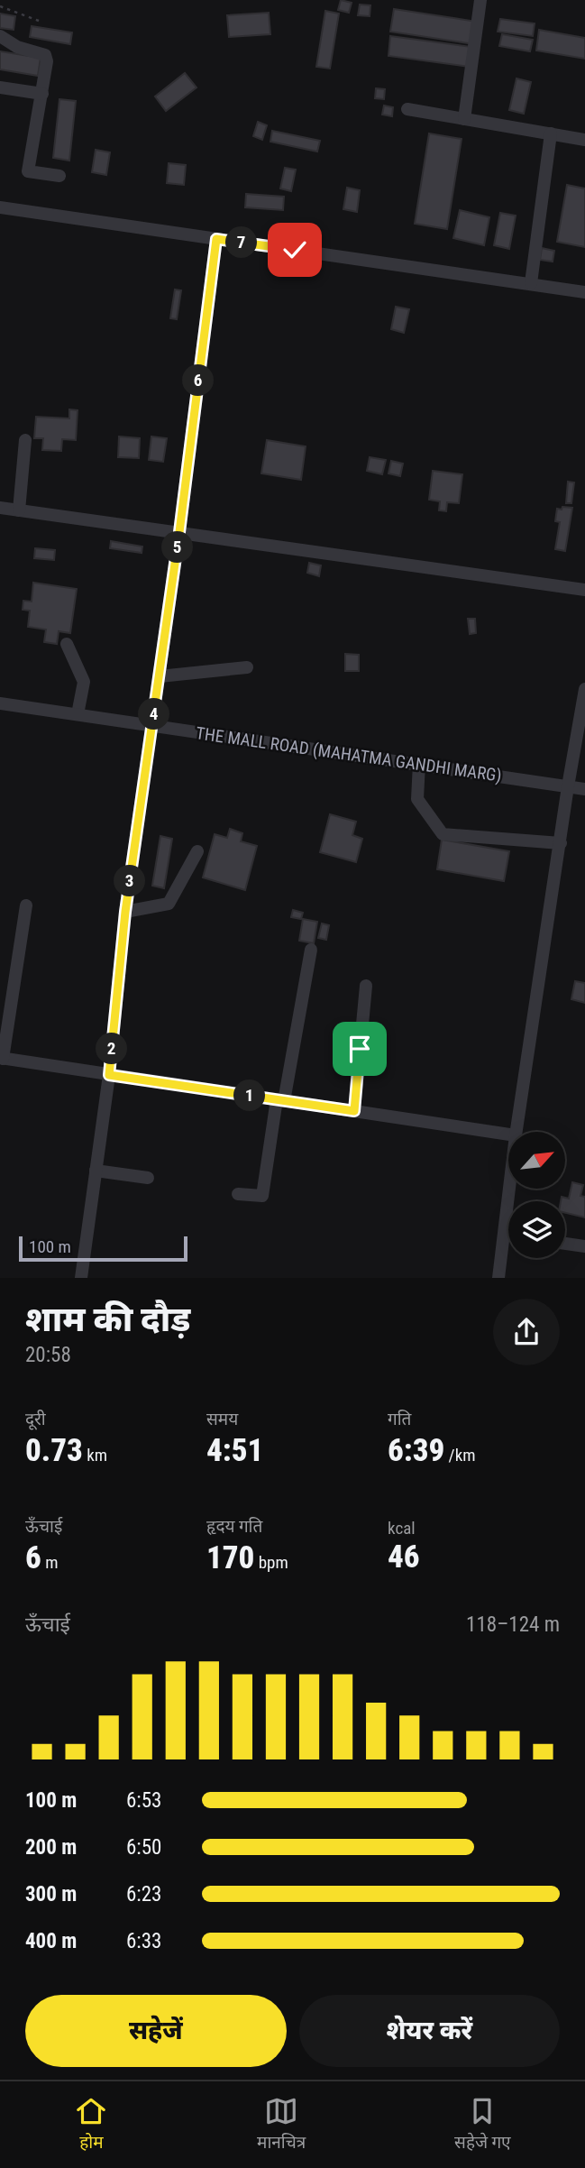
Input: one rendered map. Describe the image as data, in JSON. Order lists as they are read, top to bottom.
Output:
{
  "streets": {
    "street": ["THE MALL ROAD (MAHATMA GANDHI MARG)"]
  },
  "scale_bar": "100 m",
  "north": "top right",
  "page": {
    "pins": [
      "7",
      "6",
      "5",
      "4",
      "3",
      "2",
      "1"
    ],
    "scale": "100 m",
    "heading": ["शाम की दौड़", "20:58"],
    "stats": [
      ["दूरी", "0.73 km"],
      ["समय", "4:51"],
      ["गति", "6:39 /km"],
      ["ऊँचाई", "6 m"],
      ["हृदय गति", "170 bpm"],
      ["kcal", "46"]
    ],
    "chart": ["ऊँचाई", "118–124 m"],
    "list": [
      {
        "name": "100 m",
        "note": "6:53"
      },
      {
        "name": "200 m",
        "note": "6:50"
      },
      {
        "name": "300 m",
        "note": "6:23"
      },
      {
        "name": "400 m",
        "note": "6:33"
      }
    ],
    "buttons": ["सहेजें", "शेयर करें"],
    "tabs": ["होम", "मानचित्र", "सहेजे गए"]
  }
}
